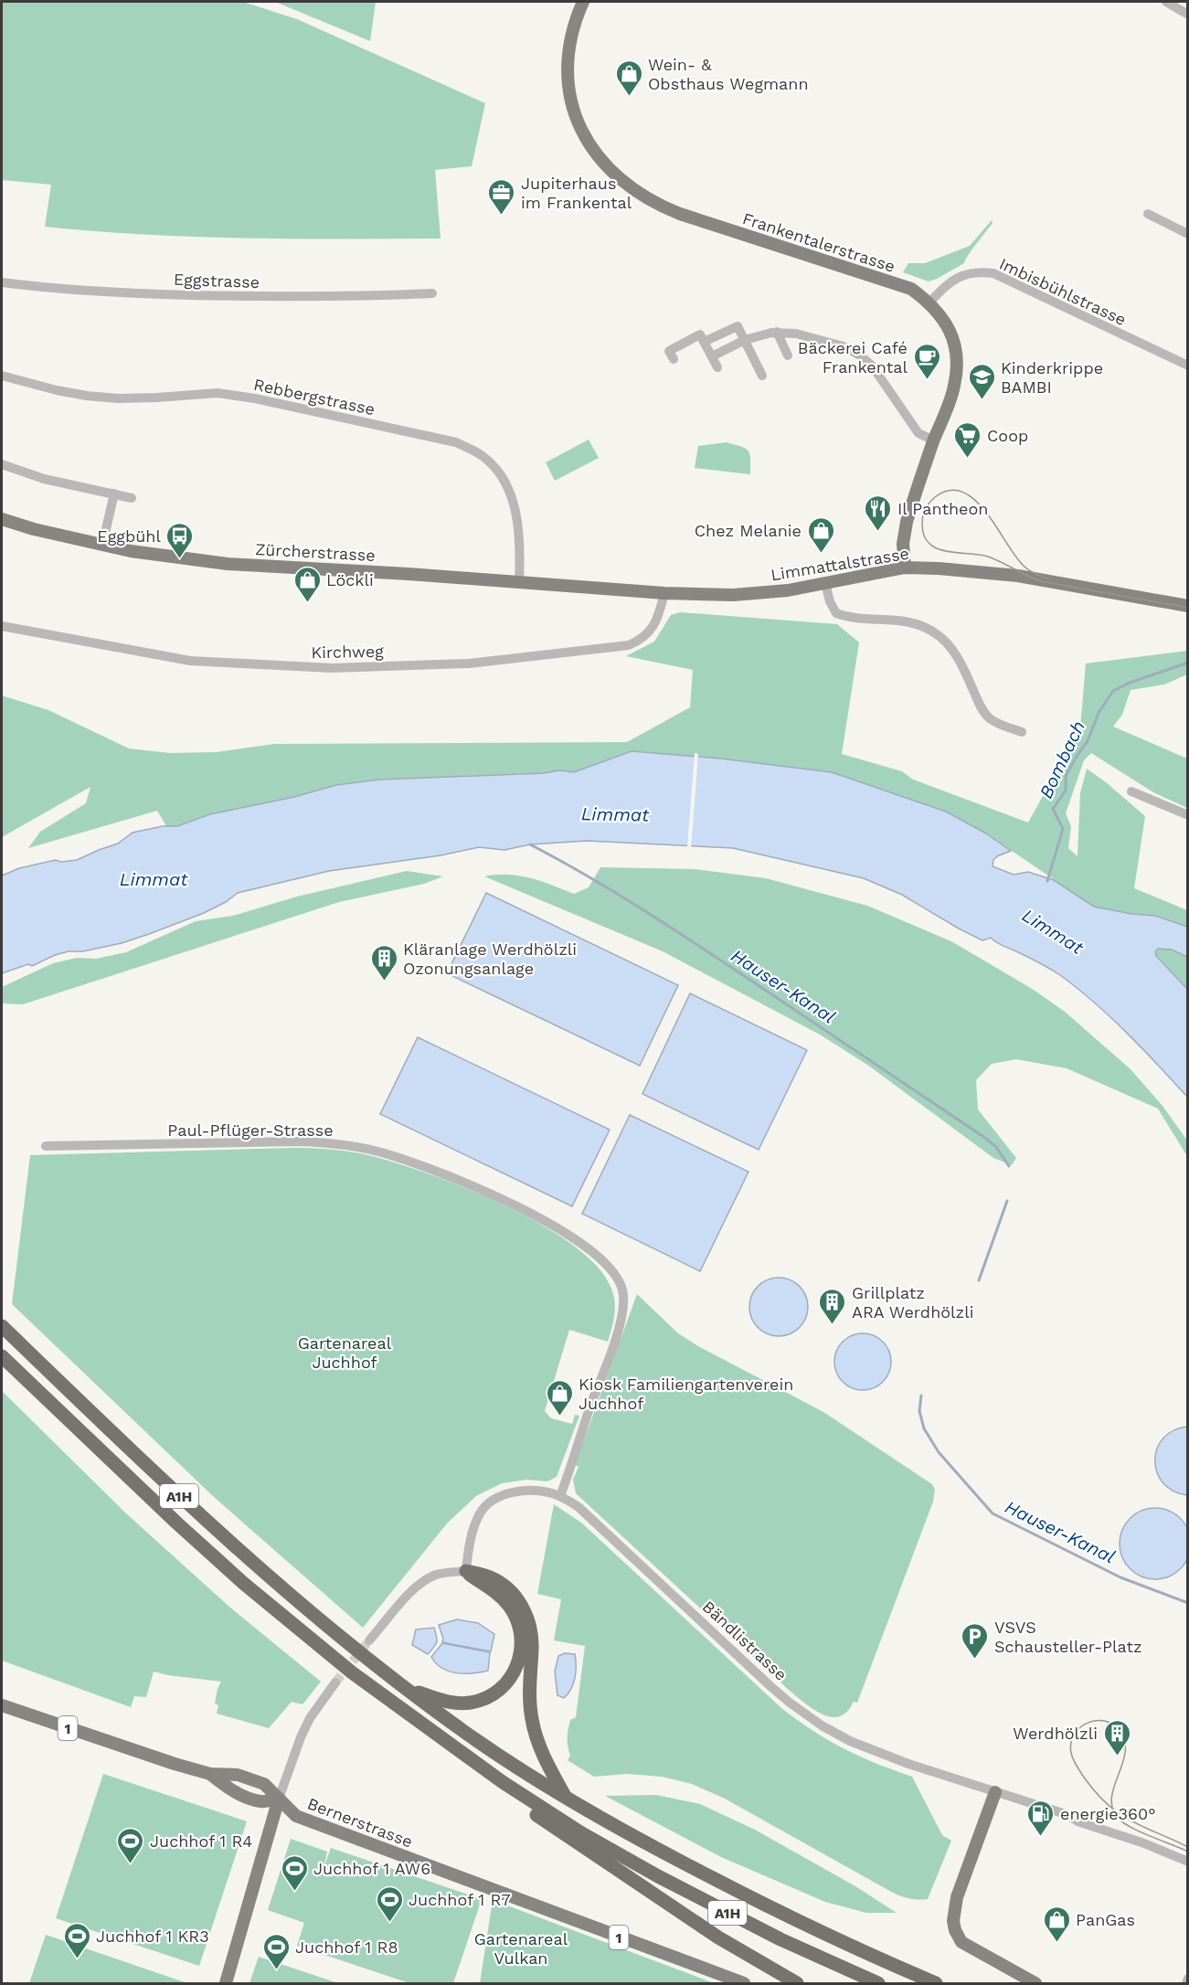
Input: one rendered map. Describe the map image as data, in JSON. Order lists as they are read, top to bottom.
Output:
{
  "streets": {
    "highway": ["A1H"],
    "main road": [
      "Frankentalerstrasse",
      "Zürcherstrasse",
      "Limmattalstrasse",
      "1",
      "Bernerstrasse"
    ],
    "street": [
      "Eggstrasse",
      "Imbisbühlstrasse",
      "Rebbergstrasse",
      "Kirchweg",
      "Paul-Pflüger-Strasse",
      "Bändlistrasse"
    ]
  },
  "crossings": [
    ["Frankentalerstrasse", "Imbisbühlstrasse"],
    ["Frankentalerstrasse", "Limmattalstrasse"],
    ["Rebbergstrasse", "Zürcherstrasse"],
    ["Rebbergstrasse", "Limmattalstrasse"],
    ["Zürcherstrasse", "Limmattalstrasse"],
    ["Limmattalstrasse", "Kirchweg"],
    ["Paul-Pflüger-Strasse", "Bändlistrasse"]
  ],
  "water": ["Bombach", "Limmat", "Hauser-Kanal"],
  "parks": ["Gartenareal Juchhof", "Gartenareal Vulkan"],
  "places": {
    "shop": [
      "Wein- & Obsthaus Wegmann",
      "Chez Melanie",
      "Löckli",
      "Kiosk Familiengartenverein Juchhof",
      "PanGas"
    ],
    "office": ["Jupiterhaus im Frankental"],
    "cafe": ["Bäckerei Café Frankental"],
    "school or university": ["Kinderkrippe BAMBI"],
    "supermarket": ["Coop"],
    "restaurant": ["Il Pantheon"],
    "bus stop": ["Eggbühl"],
    "building": ["Kläranlage Werdhölzli Ozonungsanlage", "Grillplatz ARA Werdhölzli", "Werdhölzli"],
    "parking": ["VSVS Schausteller-Platz"],
    "fuel station": ["energie360°"],
    "sports": [
      "Juchhof 1 R4",
      "Juchhof 1 AW6",
      "Juchhof 1 R7",
      "Juchhof 1 KR3",
      "Juchhof 1 R8"
    ]
  }
}
